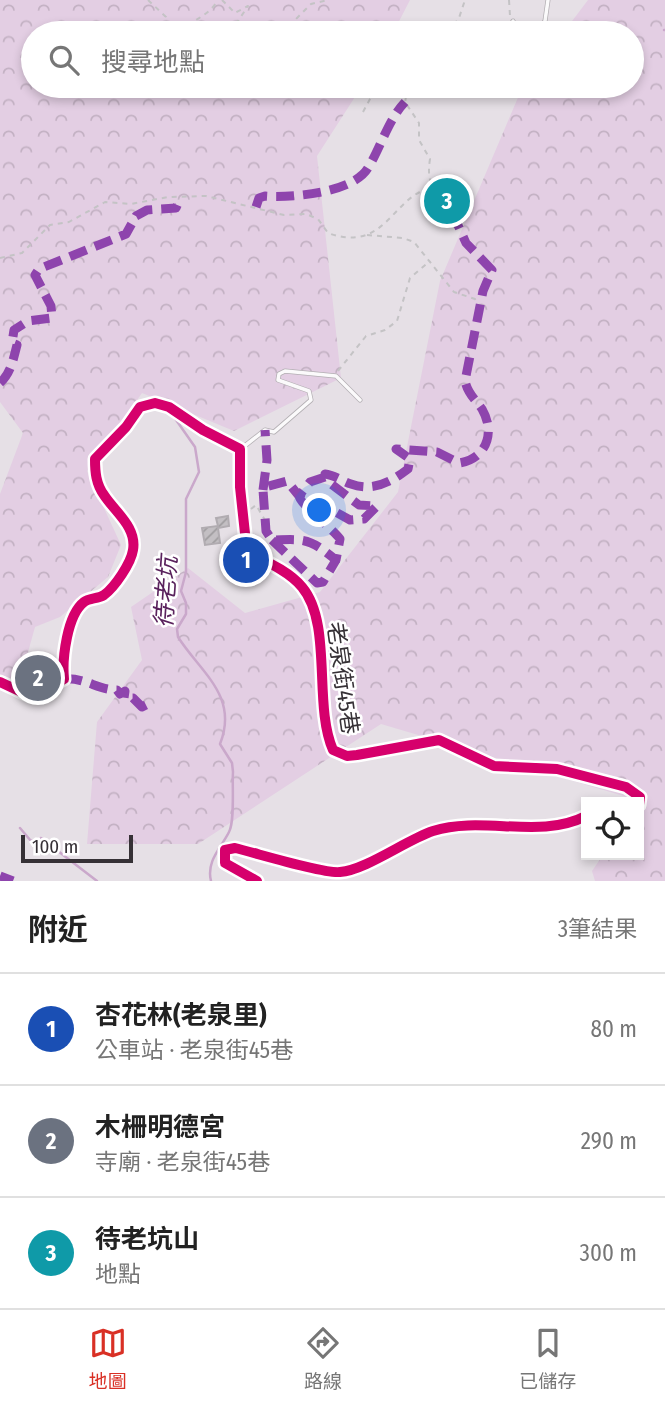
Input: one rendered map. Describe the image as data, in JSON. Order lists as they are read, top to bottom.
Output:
{
  "streets": {
    "street": ["老泉街45巷"]
  },
  "water": ["待老坑"],
  "scale_bar": "100 m",
  "page": {
    "search": "搜尋地點",
    "pins": ["3", "1", "2"],
    "scale": "100 m",
    "heading": ["附近", "3筆結果"],
    "list": [
      {
        "mark": "1",
        "name": "杏花林(老泉里)",
        "note": "公車站 · 老泉街45巷",
        "value": "80 m"
      },
      {
        "mark": "2",
        "name": "木柵明德宮",
        "note": "寺廟 · 老泉街45巷",
        "value": "290 m"
      },
      {
        "mark": "3",
        "name": "待老坑山",
        "note": "地點",
        "value": "300 m"
      }
    ],
    "nav": ["地圖", "路線", "已儲存"]
  }
}
